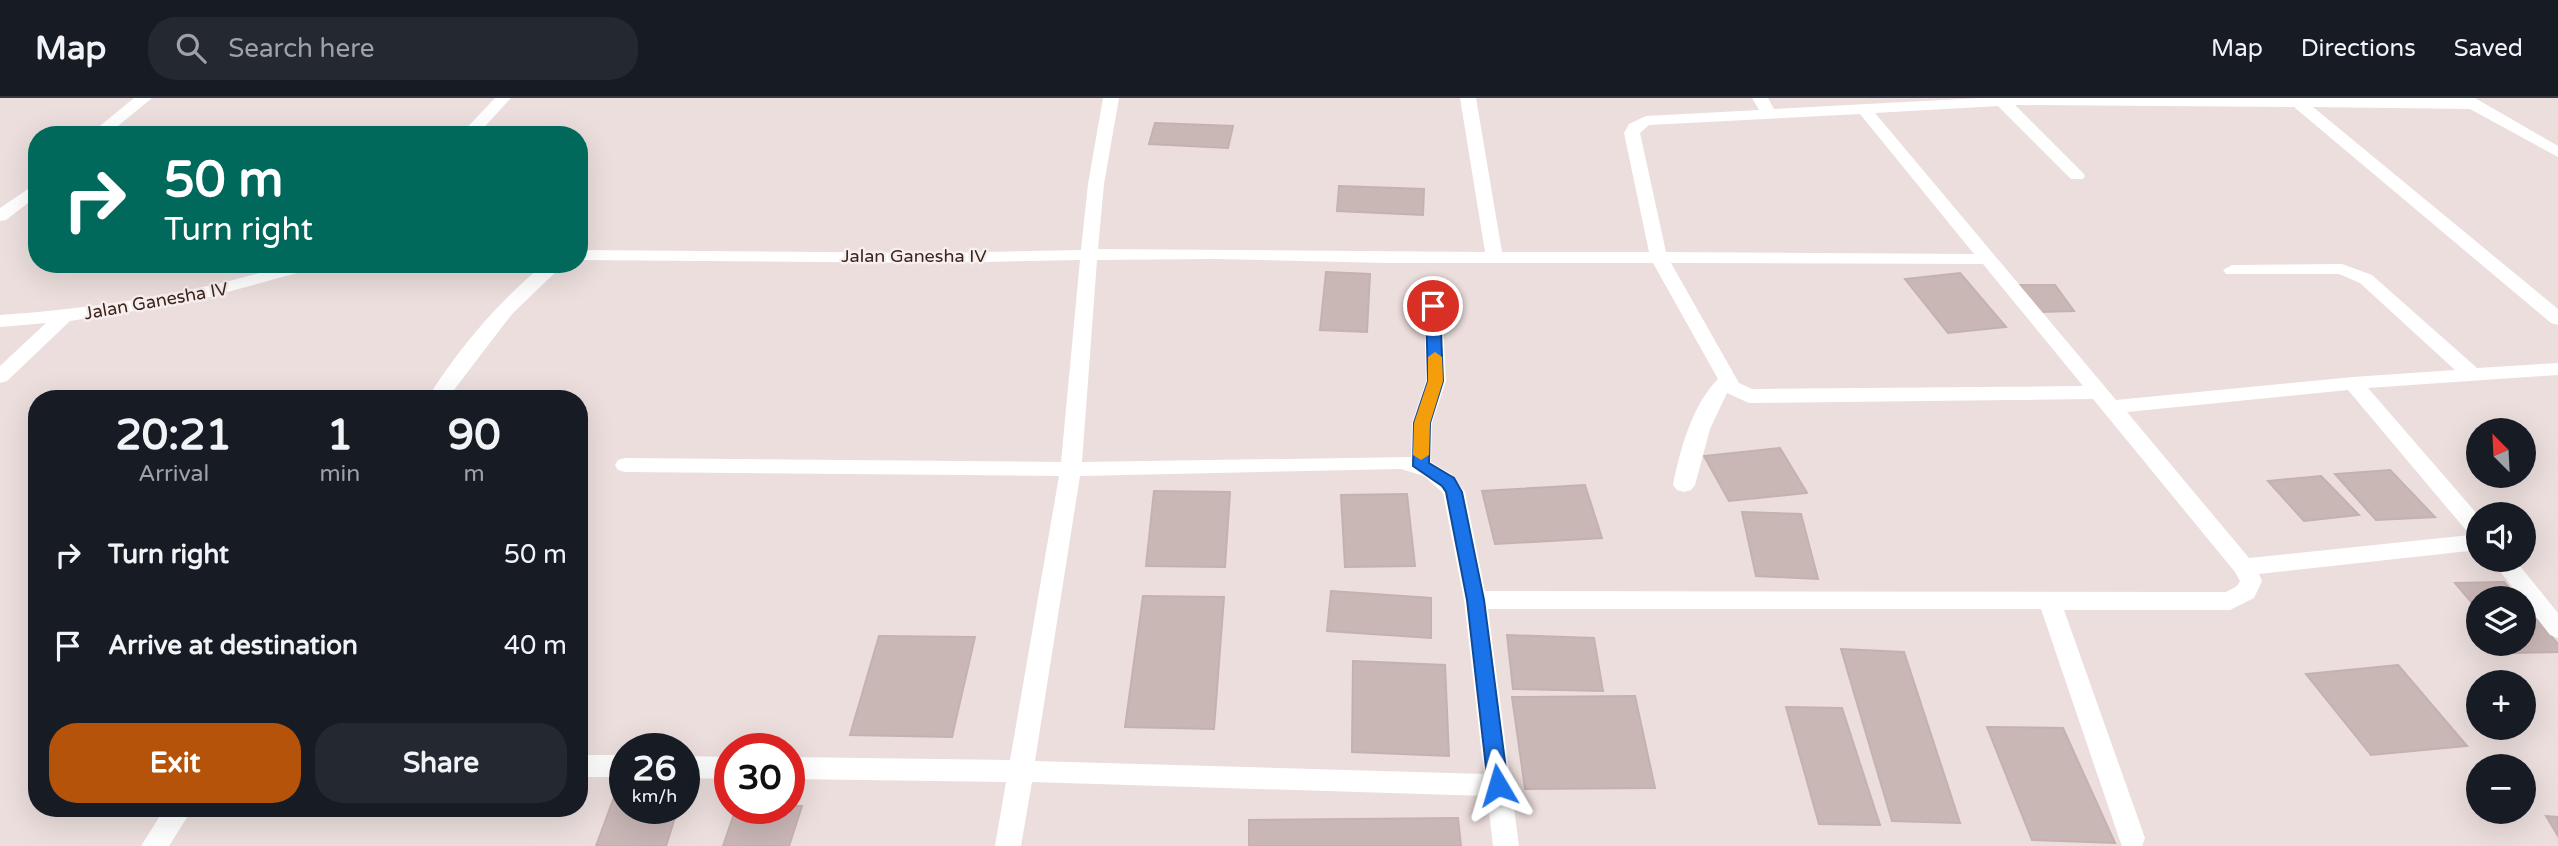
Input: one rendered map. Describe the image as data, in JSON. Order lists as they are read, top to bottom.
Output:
{
  "streets": {
    "street": ["Jalan Ganesha IV"]
  },
  "north": "top left",
  "page": {
    "header": "Map",
    "search": "Search here",
    "nav": ["Map", "Directions", "Saved"],
    "turn": ["50 m", "Turn right"],
    "eta": [
      "20:21",
      "Arrival",
      "1",
      "min",
      "90",
      "m"
    ],
    "map_buttons": ["+", "−"],
    "list": [
      {
        "name": "Turn right",
        "value": "50 m"
      },
      {
        "name": "Arrive at destination",
        "value": "40 m"
      }
    ],
    "buttons": ["Exit", "Share"],
    "speed": "26 km/h",
    "limit": "30"
  }
}
